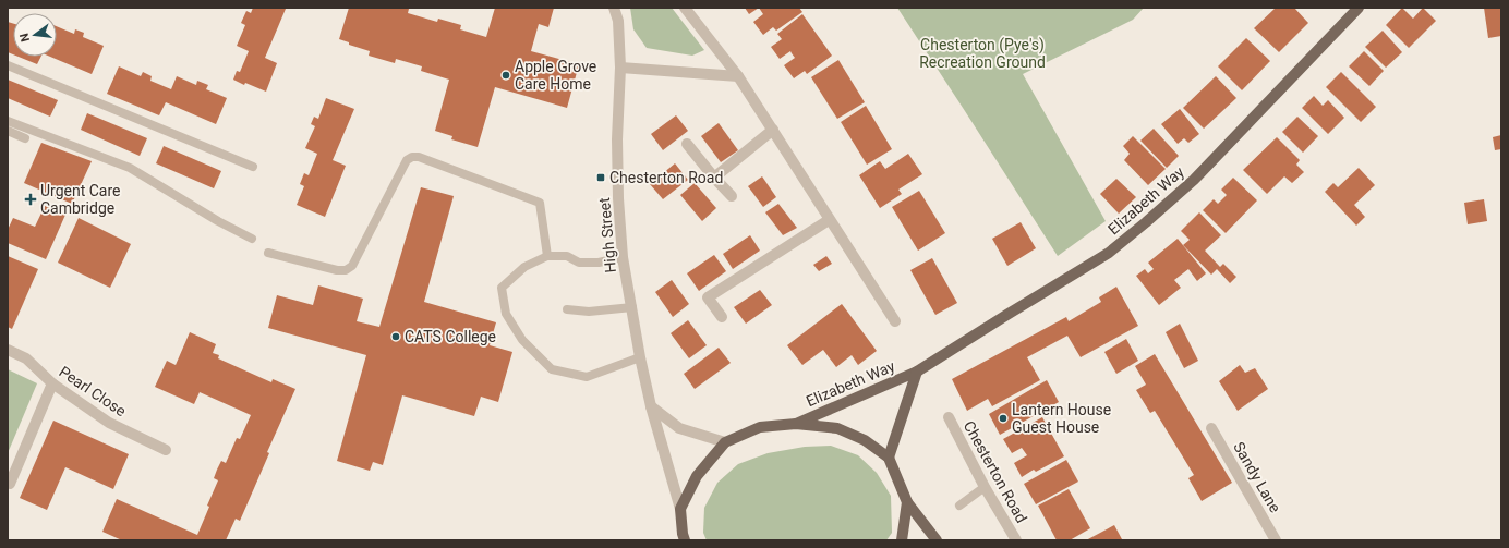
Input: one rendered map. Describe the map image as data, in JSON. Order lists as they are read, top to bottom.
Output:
{
  "streets": {
    "main road": ["Elizabeth Way"],
    "street": [
      "High Street",
      "Pearl Close",
      "Chesterton Road",
      "Sandy Lane"
    ]
  },
  "parks": ["Chesterton (Pye's) Recreation Ground"],
  "places": {
    "other": ["Apple Grove Care Home", "CATS College", "Lantern House Guest House"],
    "transit": ["Chesterton Road"],
    "health": ["Urgent Care Cambridge"]
  },
  "north": "left"
}
